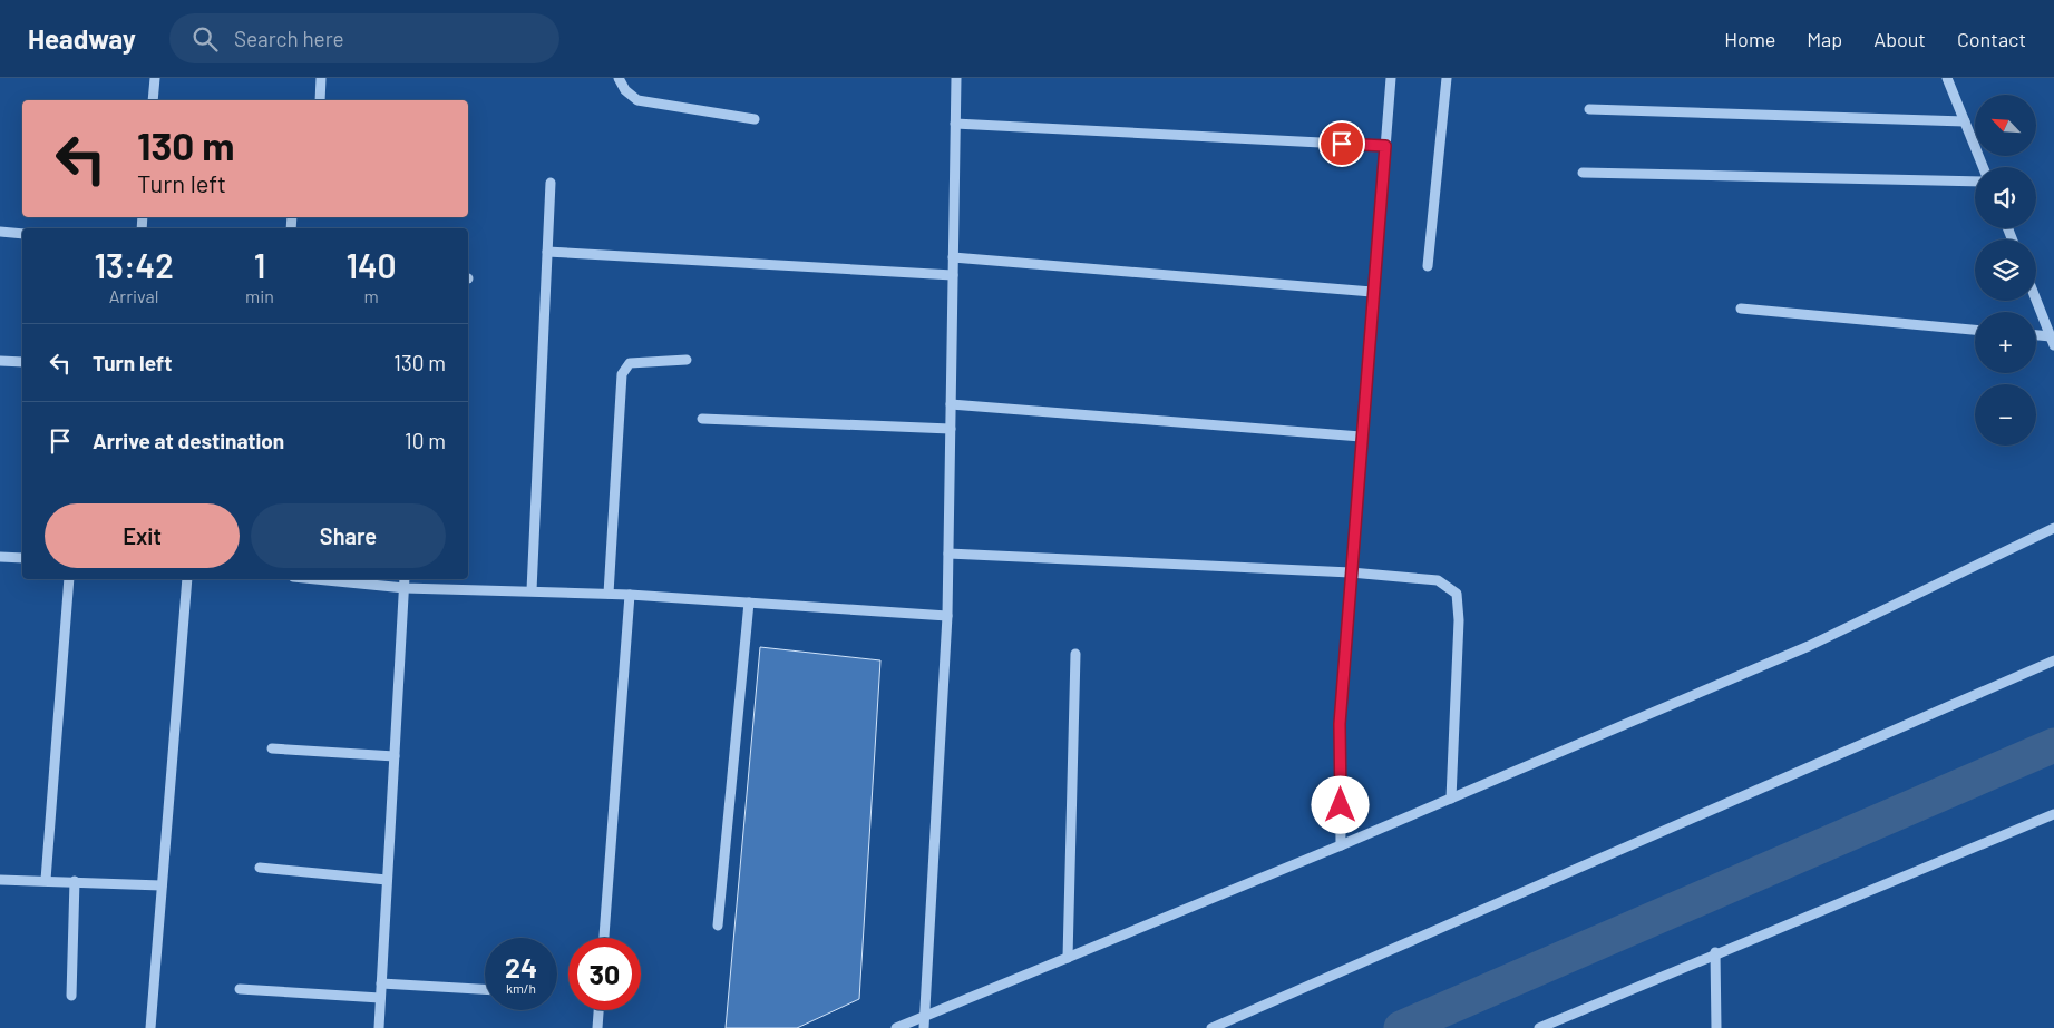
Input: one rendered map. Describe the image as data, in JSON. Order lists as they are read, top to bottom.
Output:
{
  "north": "top left",
  "page": {
    "header": "Headway",
    "search": "Search here",
    "nav": [
      "Home",
      "Map",
      "About",
      "Contact"
    ],
    "map_buttons": ["+", "−"],
    "turn": ["130 m", "Turn left"],
    "eta": [
      "13:42",
      "Arrival",
      "1",
      "min",
      "140",
      "m"
    ],
    "list": [
      {
        "name": "Turn left",
        "value": "130 m"
      },
      {
        "name": "Arrive at destination",
        "value": "10 m"
      }
    ],
    "buttons": ["Exit", "Share"],
    "speed": "24 km/h",
    "limit": "30"
  }
}
